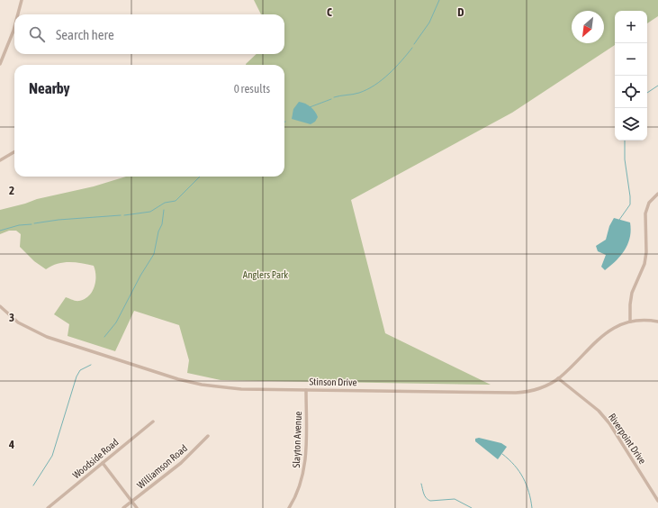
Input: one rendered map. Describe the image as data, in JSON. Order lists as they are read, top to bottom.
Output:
{
  "streets": {
    "street": [
      "Stinson Drive",
      "Riverpoint Drive",
      "Slayton Avenue",
      "Woodside Road",
      "Williamson Road"
    ]
  },
  "crossings": [
    ["Stinson Drive", "Riverpoint Drive"],
    ["Stinson Drive", "Slayton Avenue"]
  ],
  "parks": ["Anglers Park"],
  "north": "bottom left",
  "page": {
    "map_buttons": ["+", "−"],
    "search": "Search here",
    "heading": ["Nearby", "0 results"]
  },
  "grid": {
    "columns": ["C", "D"],
    "rows": ["2", "3", "4"]
  }
}
